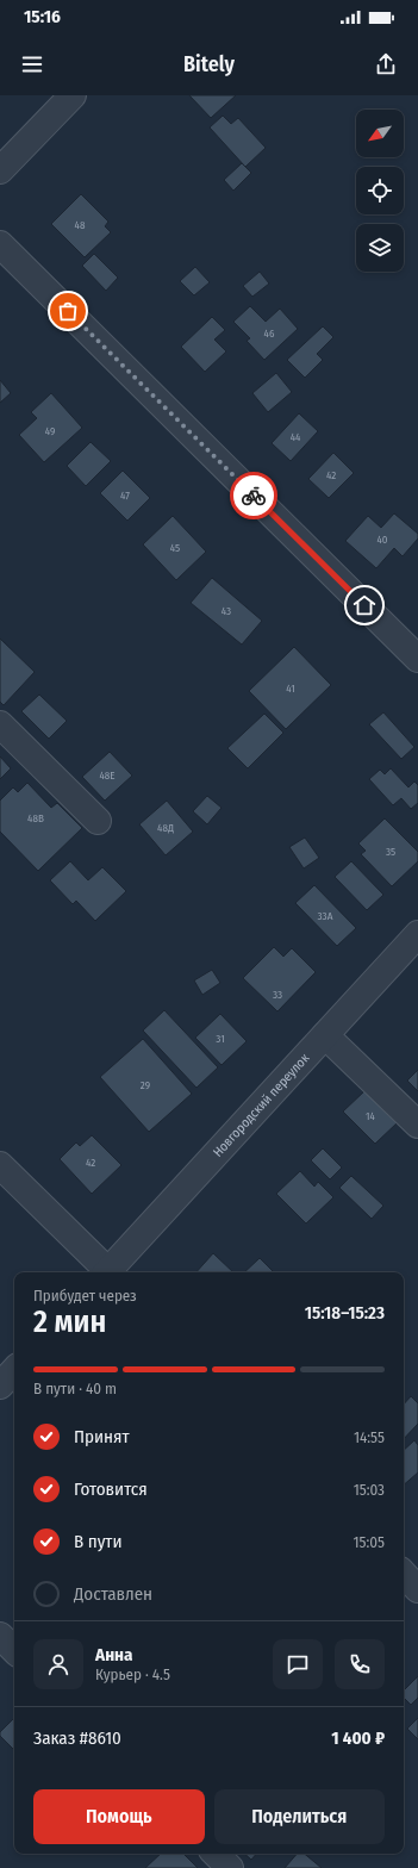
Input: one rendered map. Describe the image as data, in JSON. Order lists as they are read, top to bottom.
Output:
{
  "streets": {
    "street": ["Новгородский переулок"]
  },
  "house_numbers": [
    "48",
    "46",
    "49",
    "44",
    "42",
    "47",
    "40",
    "45",
    "43",
    "41",
    "48Е",
    "48В",
    "48Д",
    "35",
    "33А",
    "33",
    "31",
    "29",
    "14",
    "42"
  ],
  "north": "bottom left",
  "page": {
    "status": "15:16",
    "header": "Bitely",
    "heading": ["2 мин", "Прибудет через", "15:18–15:23"],
    "panel": [
      "Анна",
      "Курьер · 4.5",
      "Заказ #8610",
      "1 400 ₽"
    ],
    "bar": "В пути · 40 m",
    "list": [
      ["Принят", "14:55"],
      ["Готовится", "15:03"],
      ["В пути", "15:05"],
      "Доставлен"
    ],
    "buttons": ["Помощь", "Поделиться"]
  }
}
